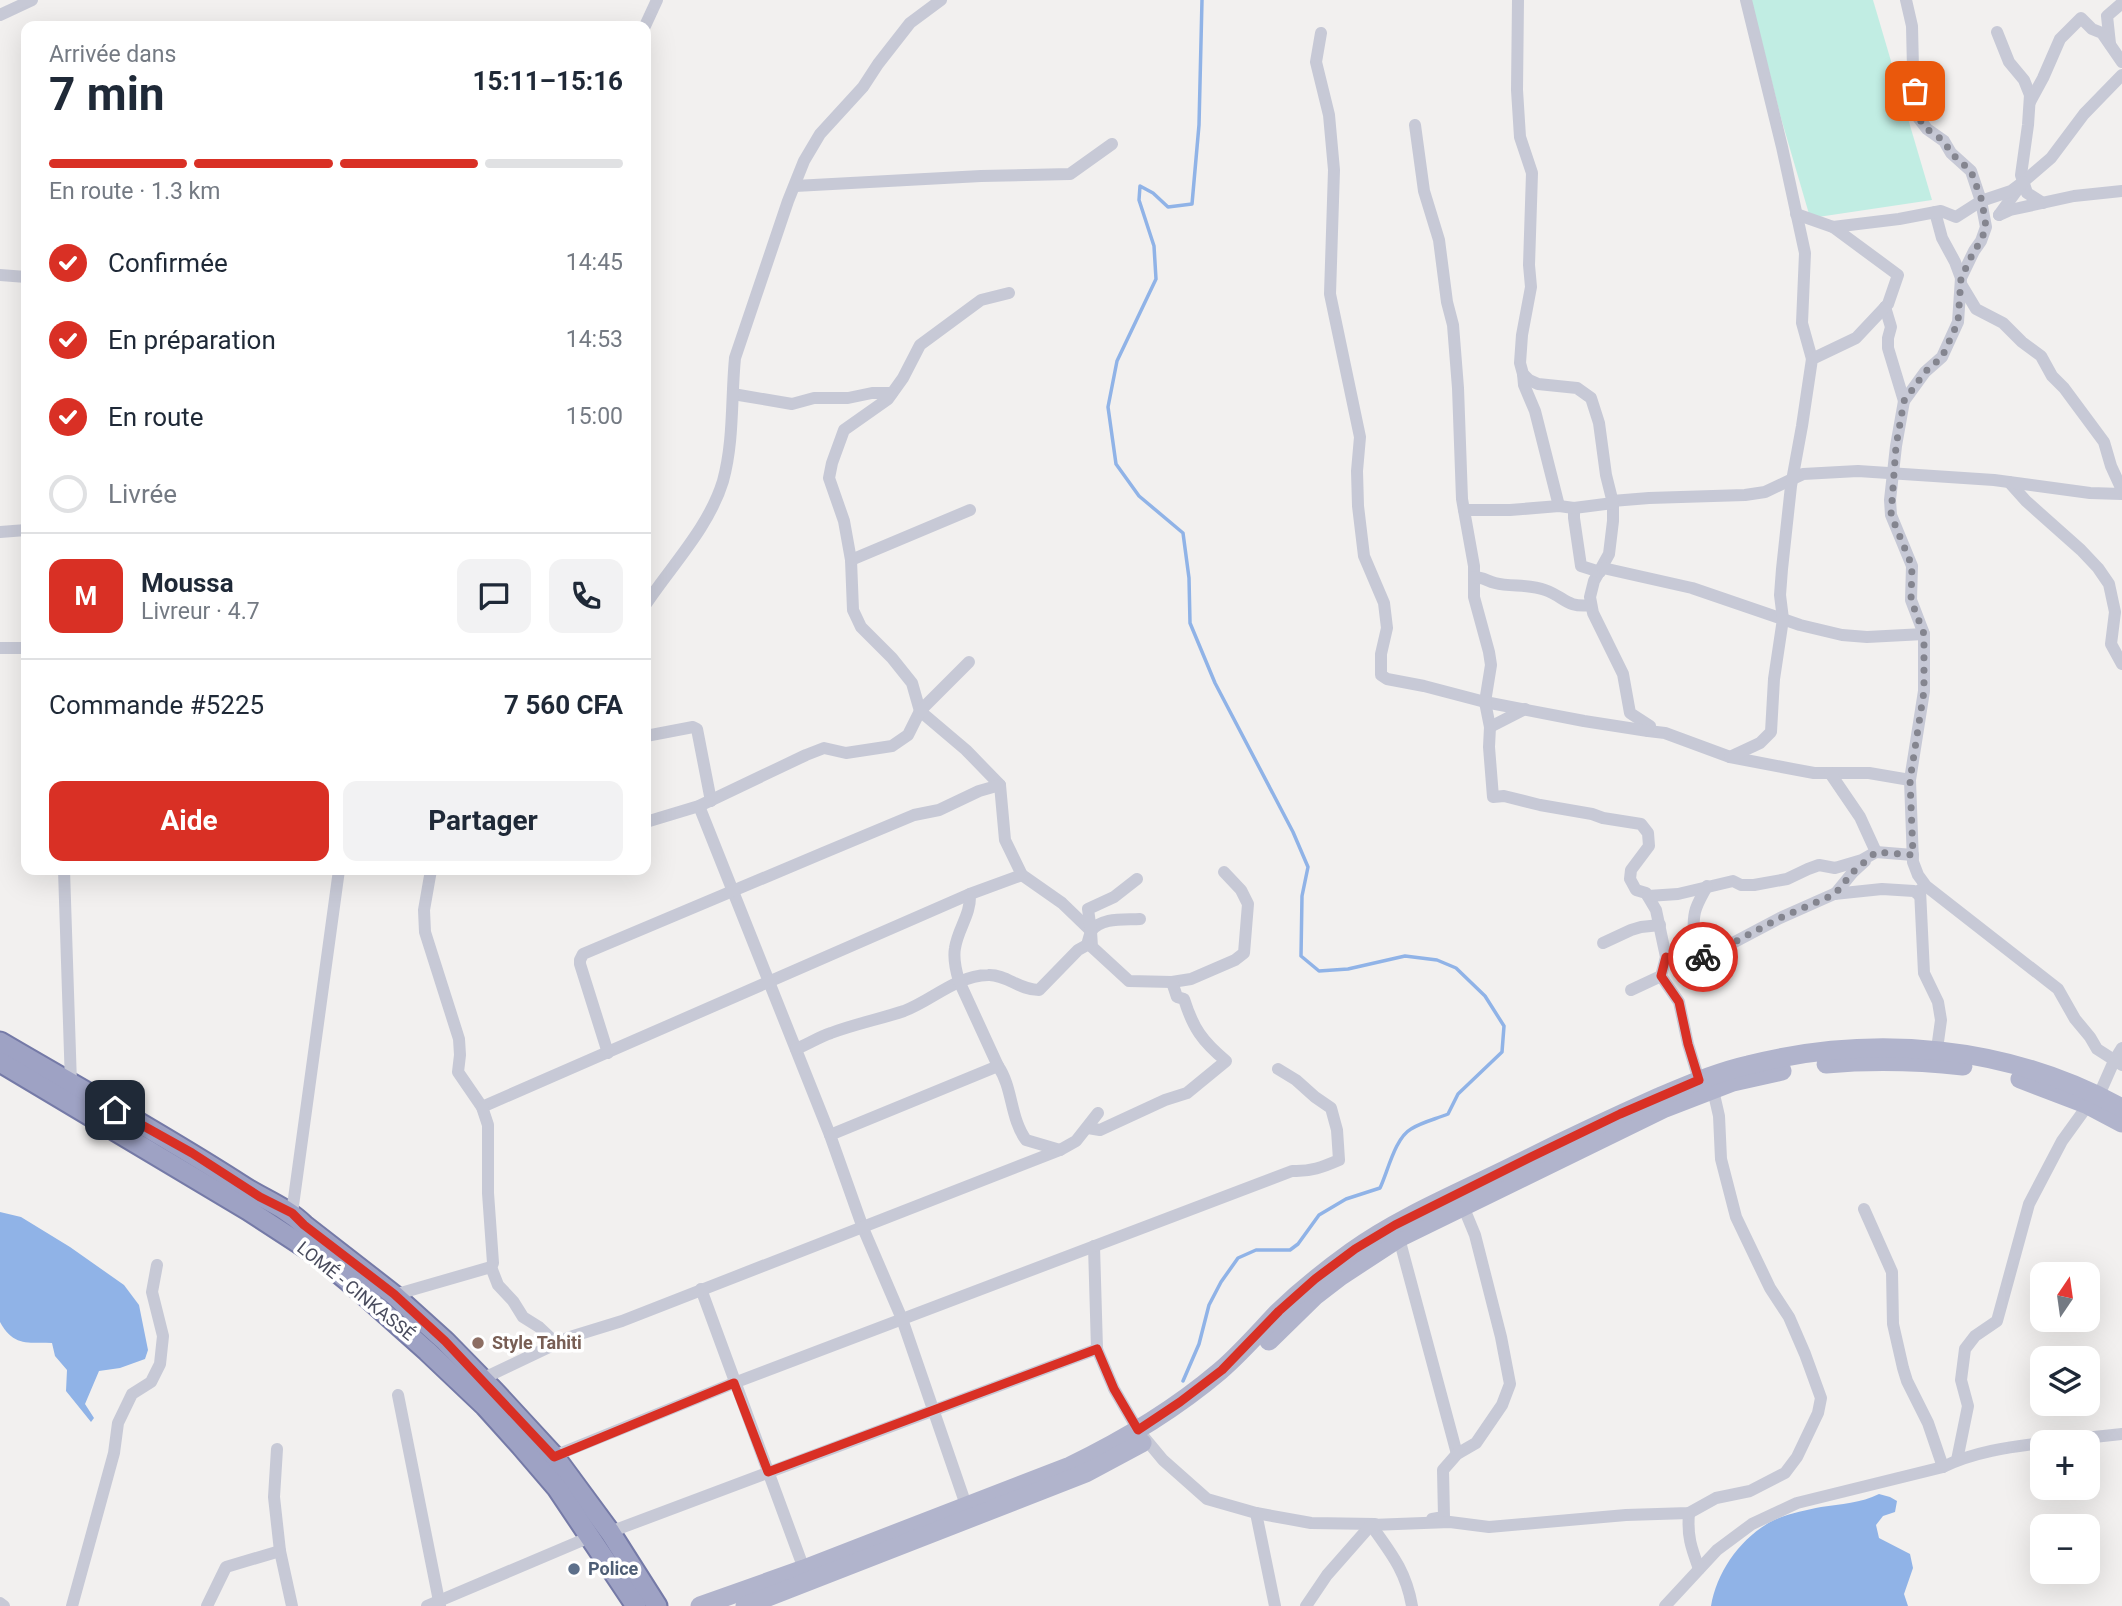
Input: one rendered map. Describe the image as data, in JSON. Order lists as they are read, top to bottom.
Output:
{
  "streets": {
    "highway": ["LOMÉ - CINKASSÉ"]
  },
  "places": ["Style Tahiti", "Police"],
  "north": "top",
  "page": {
    "heading": ["7 min", "Arrivée dans", "15:11–15:16"],
    "panel": [
      "Moussa",
      "Livreur · 4.7",
      "Commande #5225",
      "7 560 CFA"
    ],
    "bar": "En route · 1.3 km",
    "list": [
      ["Confirmée", "14:45"],
      ["En préparation", "14:53"],
      ["En route", "15:00"],
      "Livrée"
    ],
    "round": "M",
    "buttons": ["Aide", "Partager"],
    "map_buttons": ["+", "−"]
  }
}
